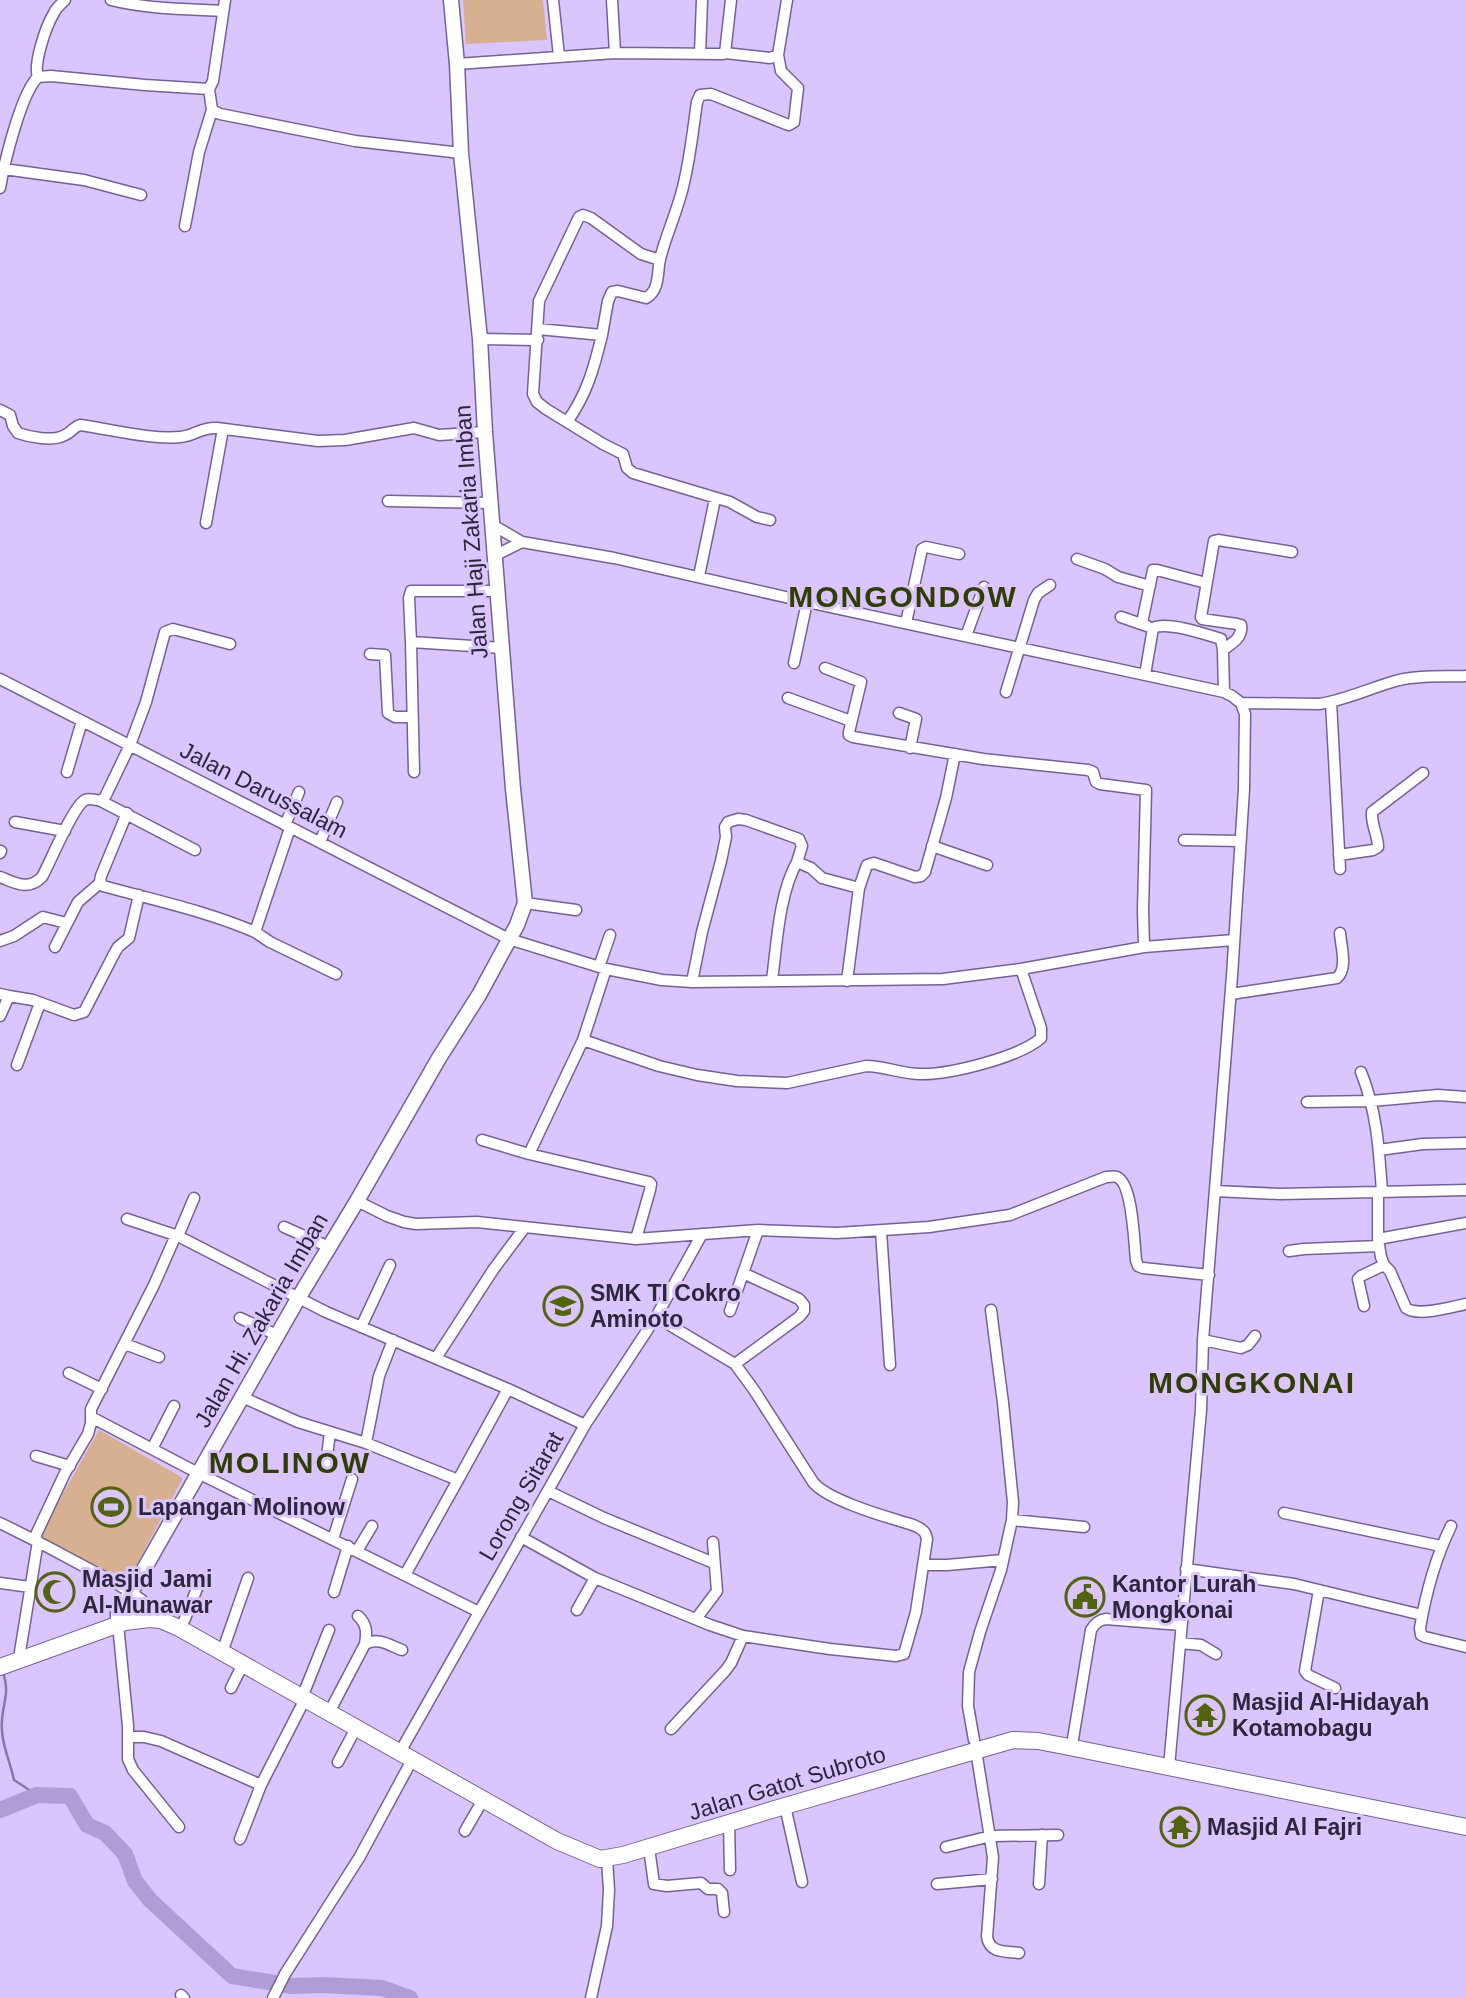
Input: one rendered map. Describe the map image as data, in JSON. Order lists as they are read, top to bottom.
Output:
{
  "streets": {
    "highway": ["Jalan Gatot Subroto"],
    "main road": ["Jalan Haji Zakaria Imban", "Jalan Hi. Zakaria Imban"],
    "street": ["Jalan Darussalam", "Lorong Sitarat"]
  },
  "crossings": [
    ["Jalan Haji Zakaria Imban", "Jalan Darussalam"],
    ["Jalan Haji Zakaria Imban", "Jalan Hi. Zakaria Imban"],
    ["Jalan Hi. Zakaria Imban", "Lorong Sitarat"],
    ["Lorong Sitarat", "Jalan Gatot Subroto"]
  ],
  "districts": ["MONGONDOW", "MONGKONAI", "MOLINOW"],
  "places": {
    "school or university": ["SMK TI Cokro Aminoto"],
    "sports": ["Lapangan Molinow"],
    "mosque": ["Masjid Jami Al-Munawar"],
    "public building": ["Kantor Lurah Mongkonai"],
    "temple": ["Masjid Al-Hidayah Kotamobagu", "Masjid Al Fajri"]
  }
}
